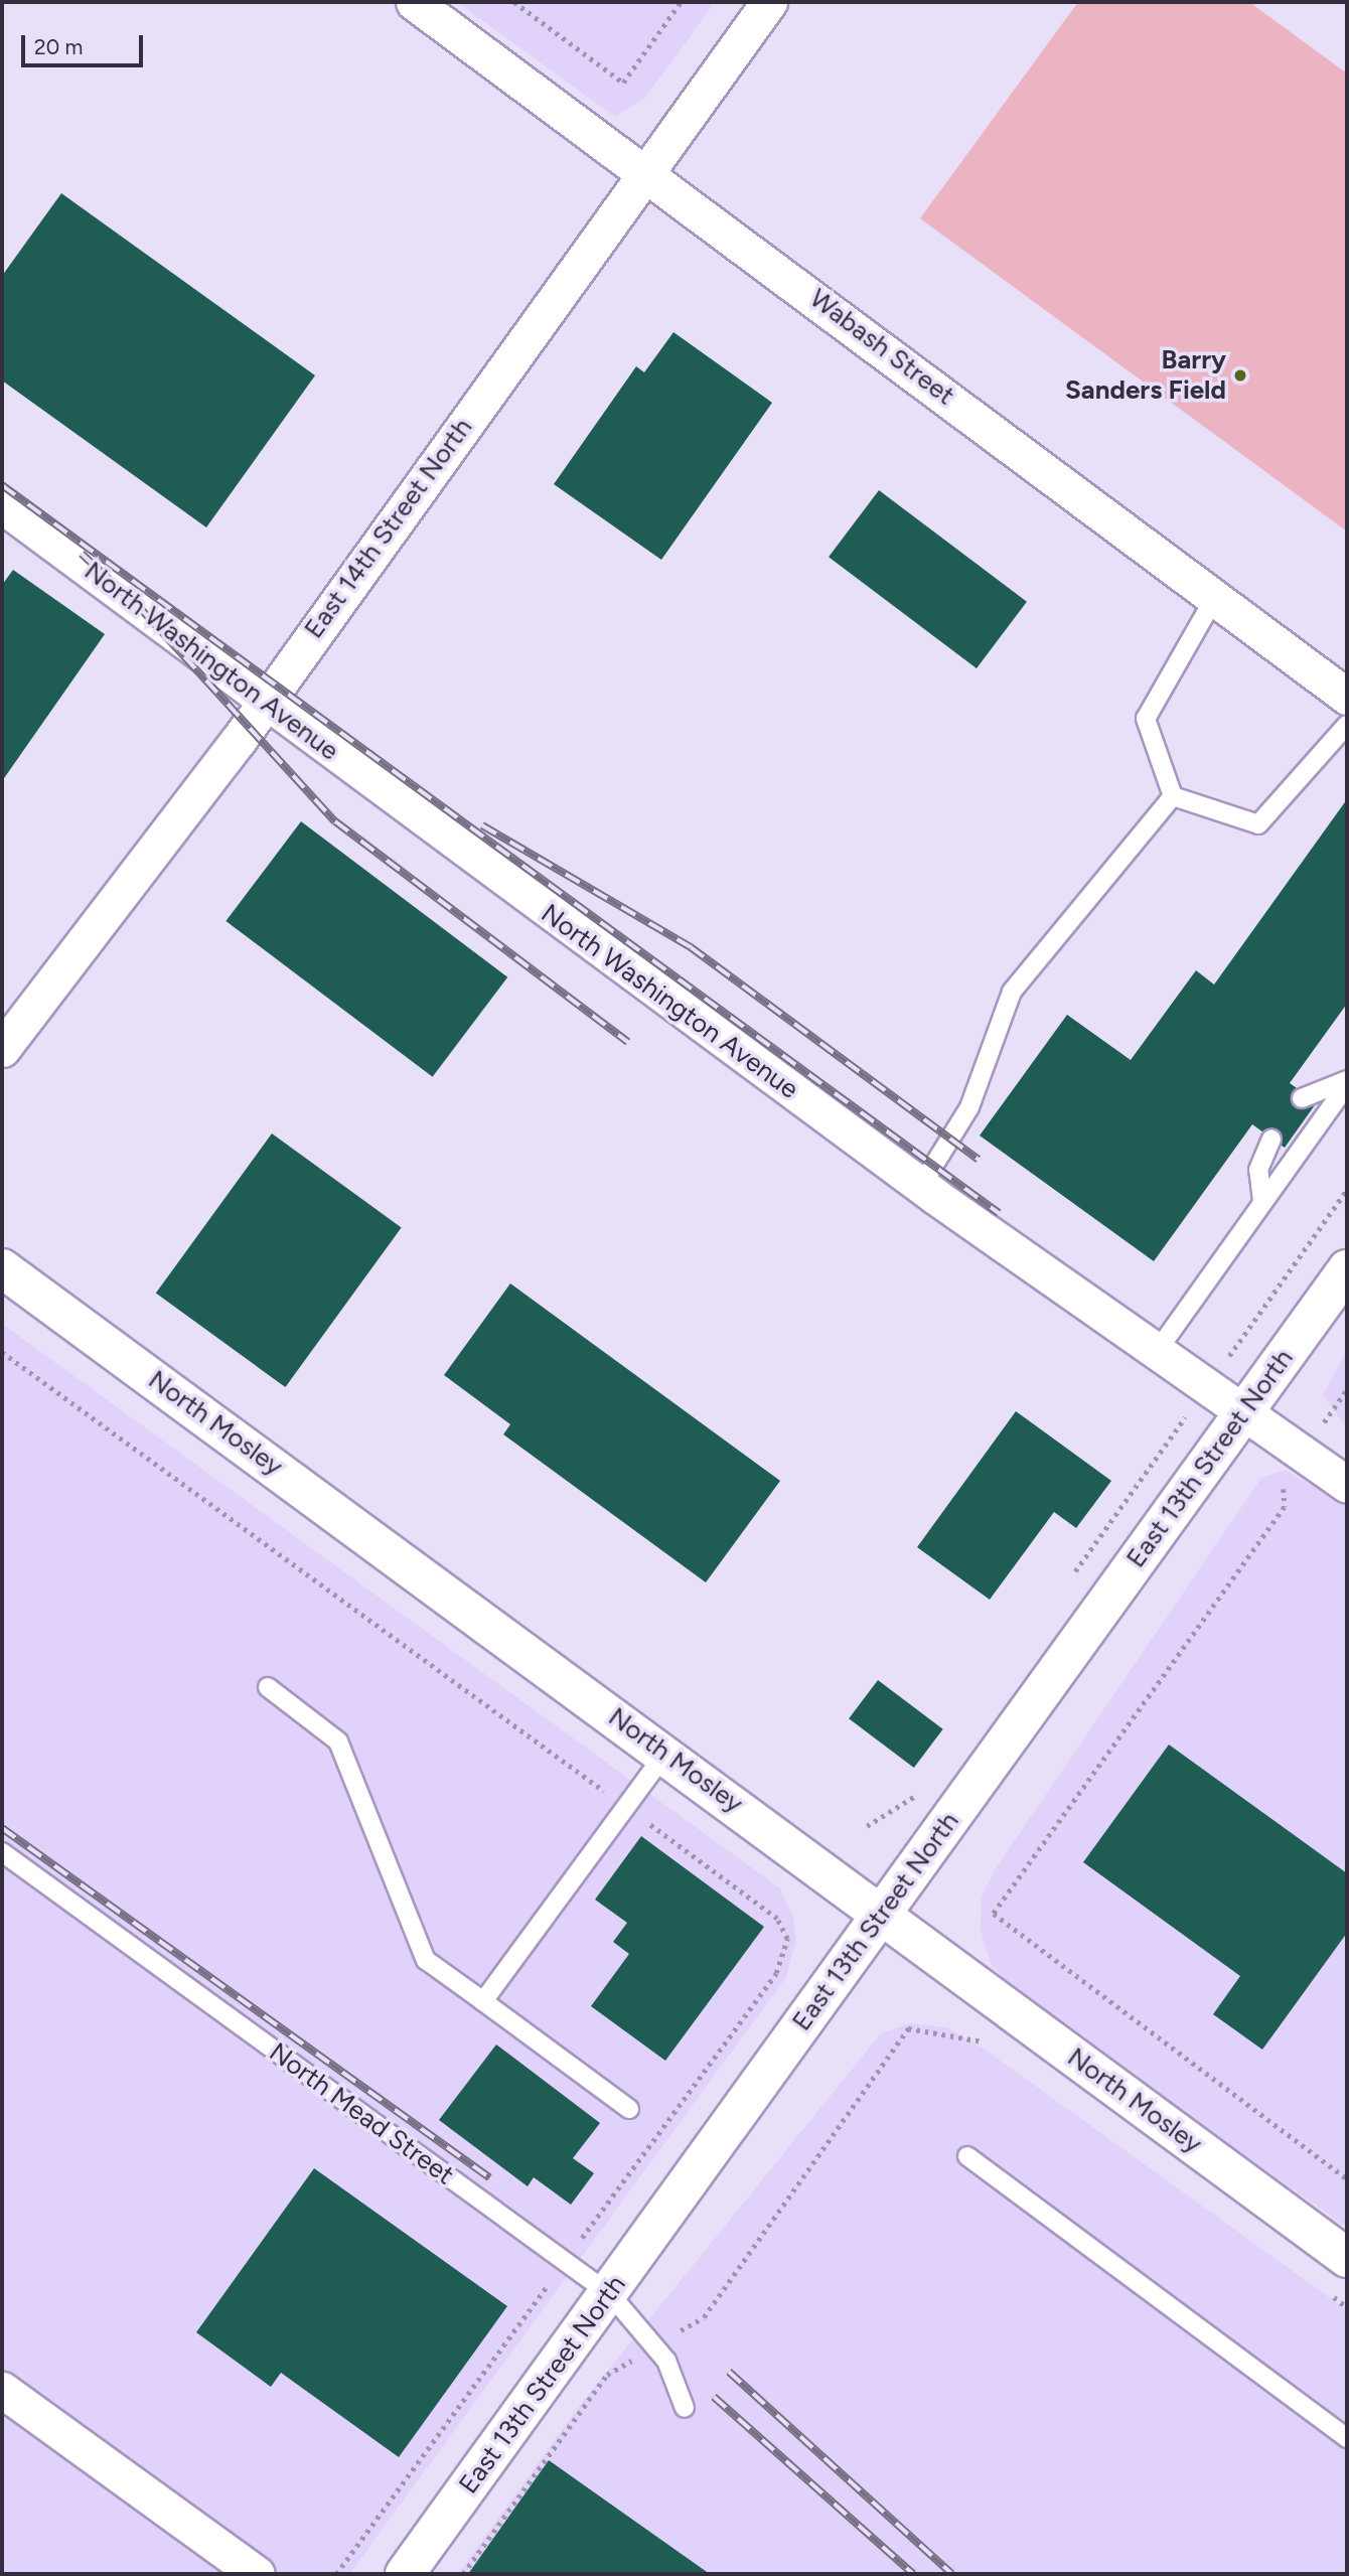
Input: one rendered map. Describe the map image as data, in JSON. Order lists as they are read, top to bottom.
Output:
{
  "streets": {
    "street": [
      "Wabash Street",
      "East 14th Street North",
      "North Washington Avenue",
      "North Mosley",
      "East 13th Street North"
    ],
    "lane": ["North Mead Street"]
  },
  "crossings": [
    ["Wabash Street", "East 14th Street North"],
    ["East 14th Street North", "North Washington Avenue"],
    ["North Washington Avenue", "East 13th Street North"],
    ["North Mosley", "East 13th Street North"],
    ["East 13th Street North", "North Mead Street"]
  ],
  "places": ["Barry Sanders Field"],
  "scale_bar": "20 m"
}
